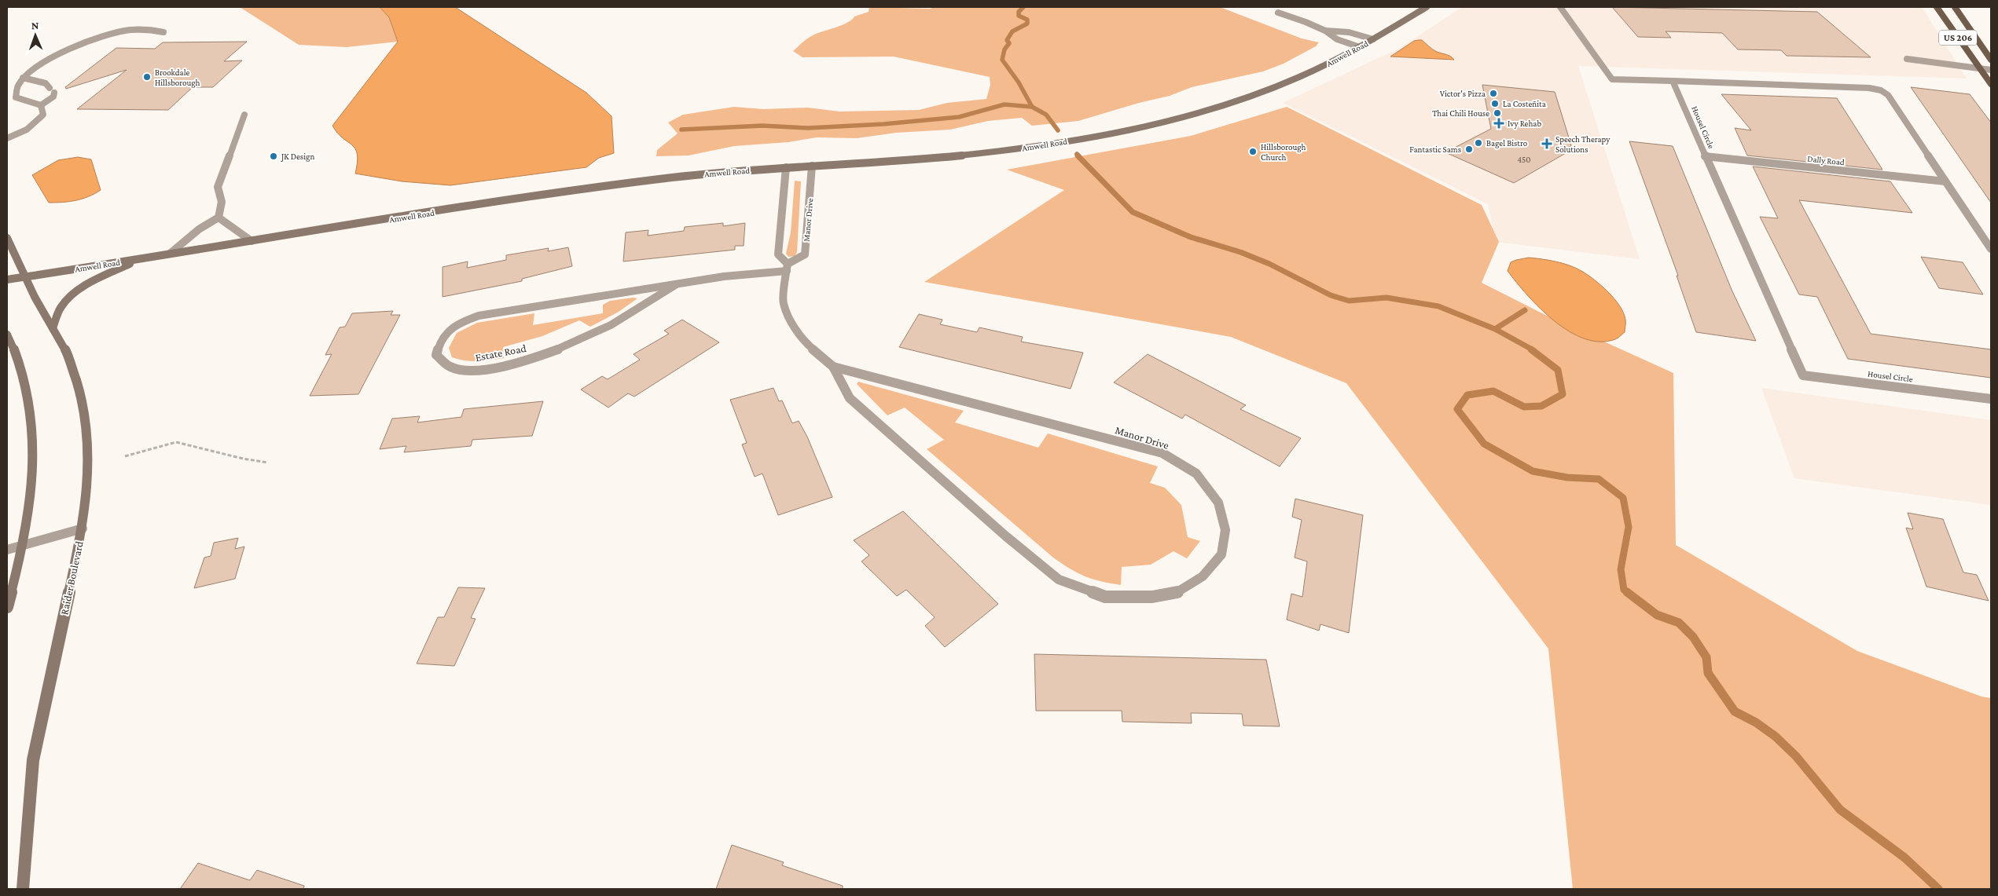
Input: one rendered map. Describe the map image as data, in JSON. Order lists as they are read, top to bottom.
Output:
{
  "streets": {
    "main road": ["US 206", "Amwell Road", "Raider Boulevard"],
    "lane": [
      "Housel Circle",
      "Dally Road",
      "Manor Drive",
      "Estate Road"
    ]
  },
  "crossings": [
    ["Amwell Road", "Manor Drive"],
    ["Amwell Road", "Raider Boulevard"],
    ["Housel Circle", "Dally Road"],
    ["Manor Drive", "Estate Road"]
  ],
  "places": {
    "other": [
      "Brookdale Hillsborough",
      "Victor's Pizza",
      "La Costeñita",
      "Thai Chili House",
      "Bagel Bistro",
      "Fantastic Sams",
      "Hillsborough Church",
      "JK Design"
    ],
    "health": ["Ivy Rehab", "Speech Therapy Solutions"]
  },
  "house_numbers": ["450"],
  "north": "top"
}
